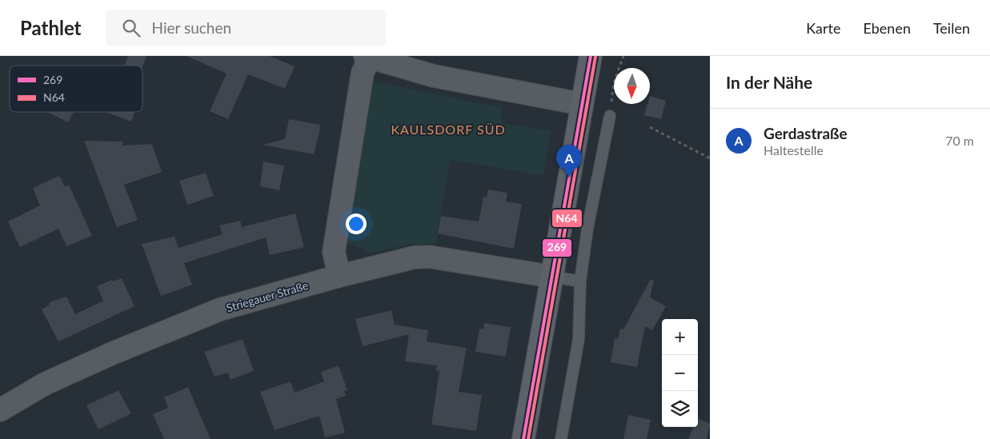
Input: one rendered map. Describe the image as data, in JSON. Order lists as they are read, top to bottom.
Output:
{
  "streets": {
    "street": ["Striegauer Straße"]
  },
  "districts": ["KAULSDORF SÜD"],
  "lines": ["transit line 269", "transit line N64"],
  "legend": ["269", "N64"],
  "north": "bottom",
  "page": {
    "header": "Pathlet",
    "search": "Hier suchen",
    "nav": ["Karte", "Ebenen", "Teilen"],
    "heading": "In der Nähe",
    "list": [
      {
        "mark": "A",
        "name": "Gerdastraße",
        "note": "Haltestelle",
        "value": "70 m"
      }
    ],
    "pins": "A",
    "map_buttons": ["+", "−"]
  }
}
